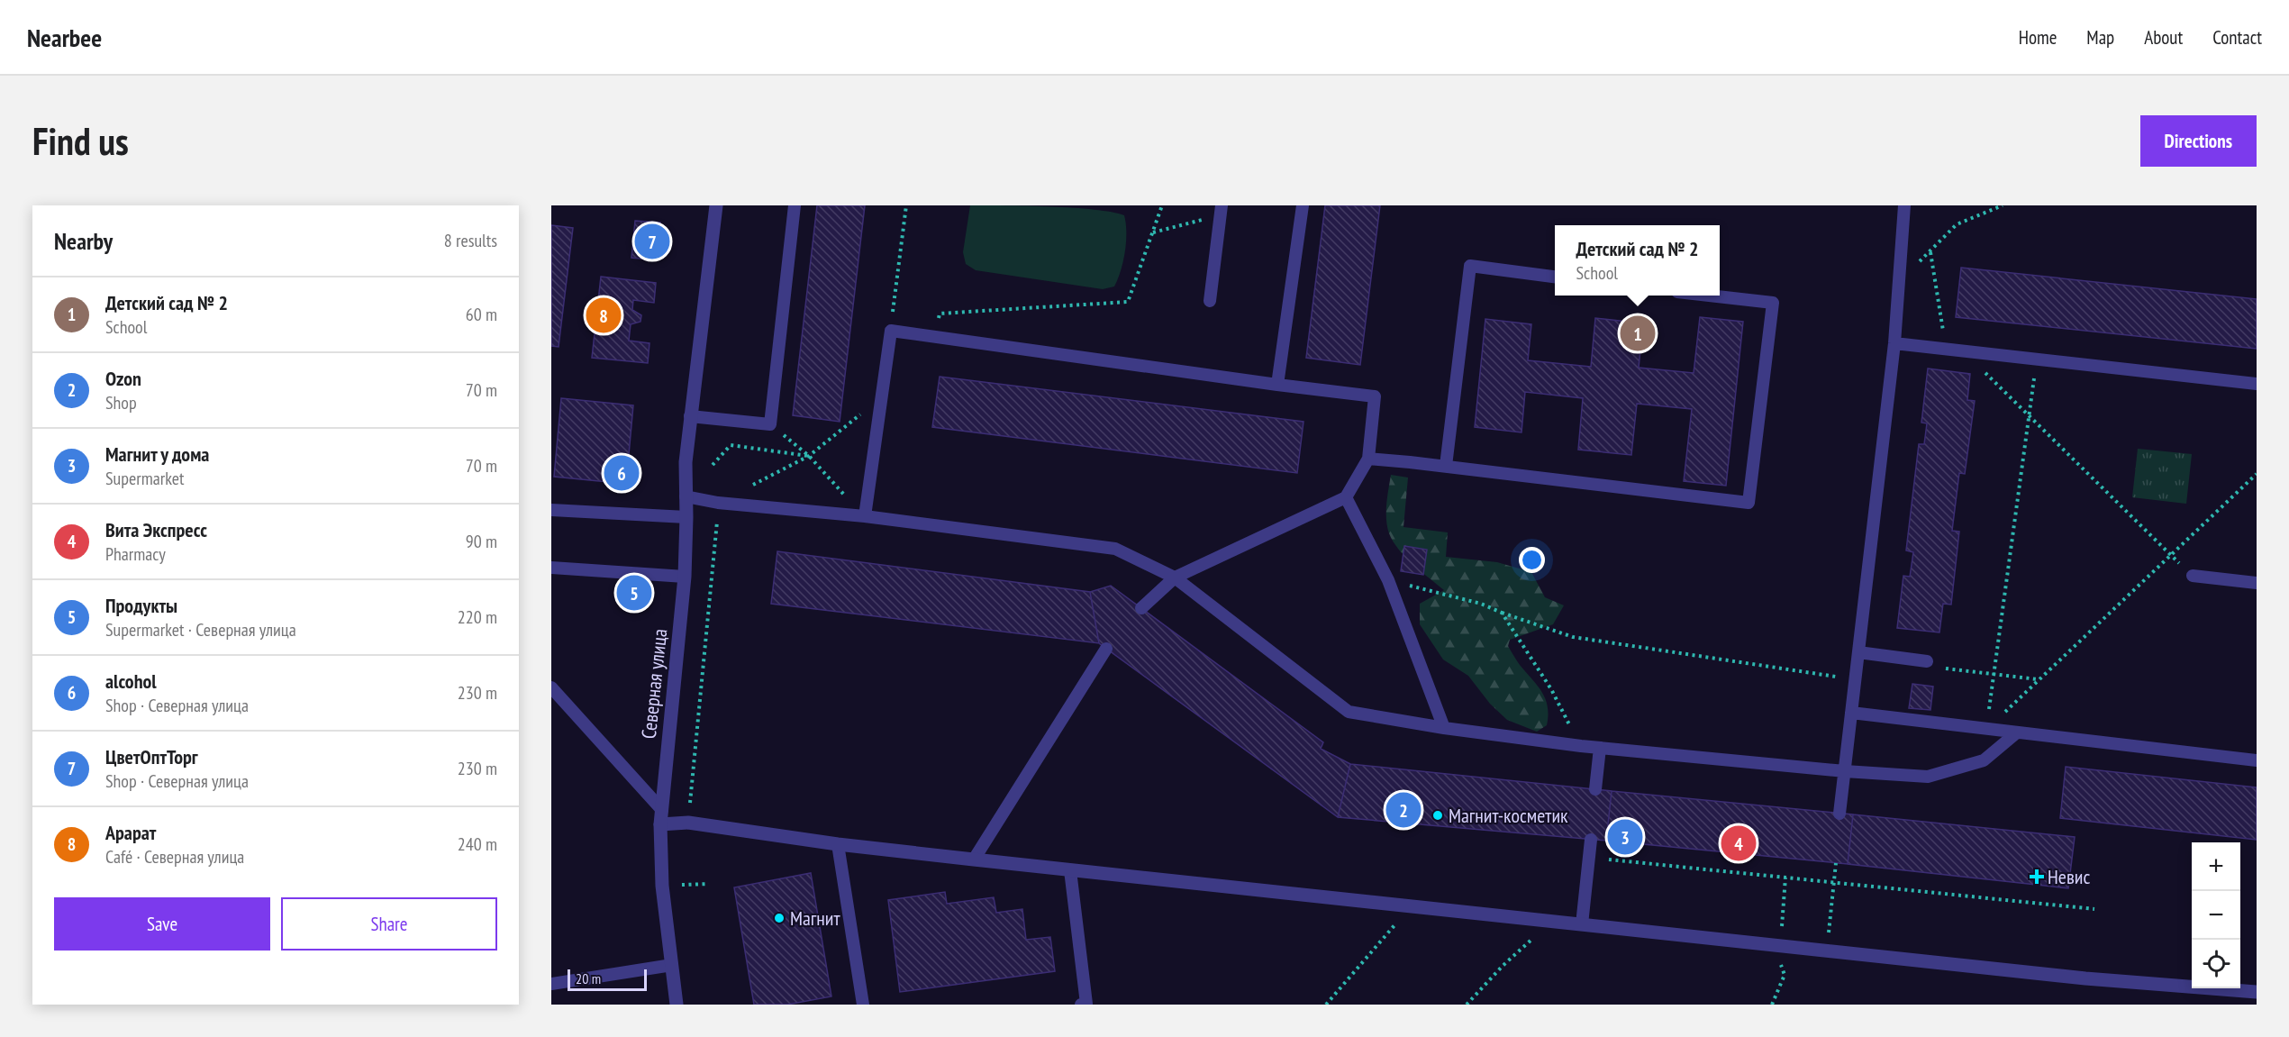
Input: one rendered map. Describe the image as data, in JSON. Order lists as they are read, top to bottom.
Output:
{
  "streets": {
    "street": ["Северная улица"]
  },
  "places": {
    "other": ["Магнит-косметик", "Магнит"],
    "health": ["Невис"]
  },
  "scale_bar": "20 m",
  "page": {
    "header": "Nearbee",
    "nav": [
      "Home",
      "Map",
      "About",
      "Contact"
    ],
    "buttons": [
      "Directions",
      ["Save", "Share"]
    ],
    "title": "Find us",
    "heading": ["Nearby", "8 results"],
    "pins": [
      "7",
      "8",
      "1",
      "6",
      "5",
      "2",
      "3",
      "4"
    ],
    "popup": ["Детский сад № 2", "School"],
    "list": [
      {
        "mark": "1",
        "name": "Детский сад № 2",
        "note": "School",
        "value": "60 m"
      },
      {
        "mark": "2",
        "name": "Ozon",
        "note": "Shop",
        "value": "70 m"
      },
      {
        "mark": "3",
        "name": "Магнит у дома",
        "note": "Supermarket",
        "value": "70 m"
      },
      {
        "mark": "4",
        "name": "Вита Экспресс",
        "note": "Pharmacy",
        "value": "90 m"
      },
      {
        "mark": "5",
        "name": "Продукты",
        "note": "Supermarket · Северная улица",
        "value": "220 m"
      },
      {
        "mark": "6",
        "name": "alcohol",
        "note": "Shop · Северная улица",
        "value": "230 m"
      },
      {
        "mark": "7",
        "name": "ЦветОптТорг",
        "note": "Shop · Северная улица",
        "value": "230 m"
      },
      {
        "mark": "8",
        "name": "Арарат",
        "note": "Café · Северная улица",
        "value": "240 m"
      }
    ],
    "map_buttons": ["+", "−"],
    "scale": "20 m"
  }
}
